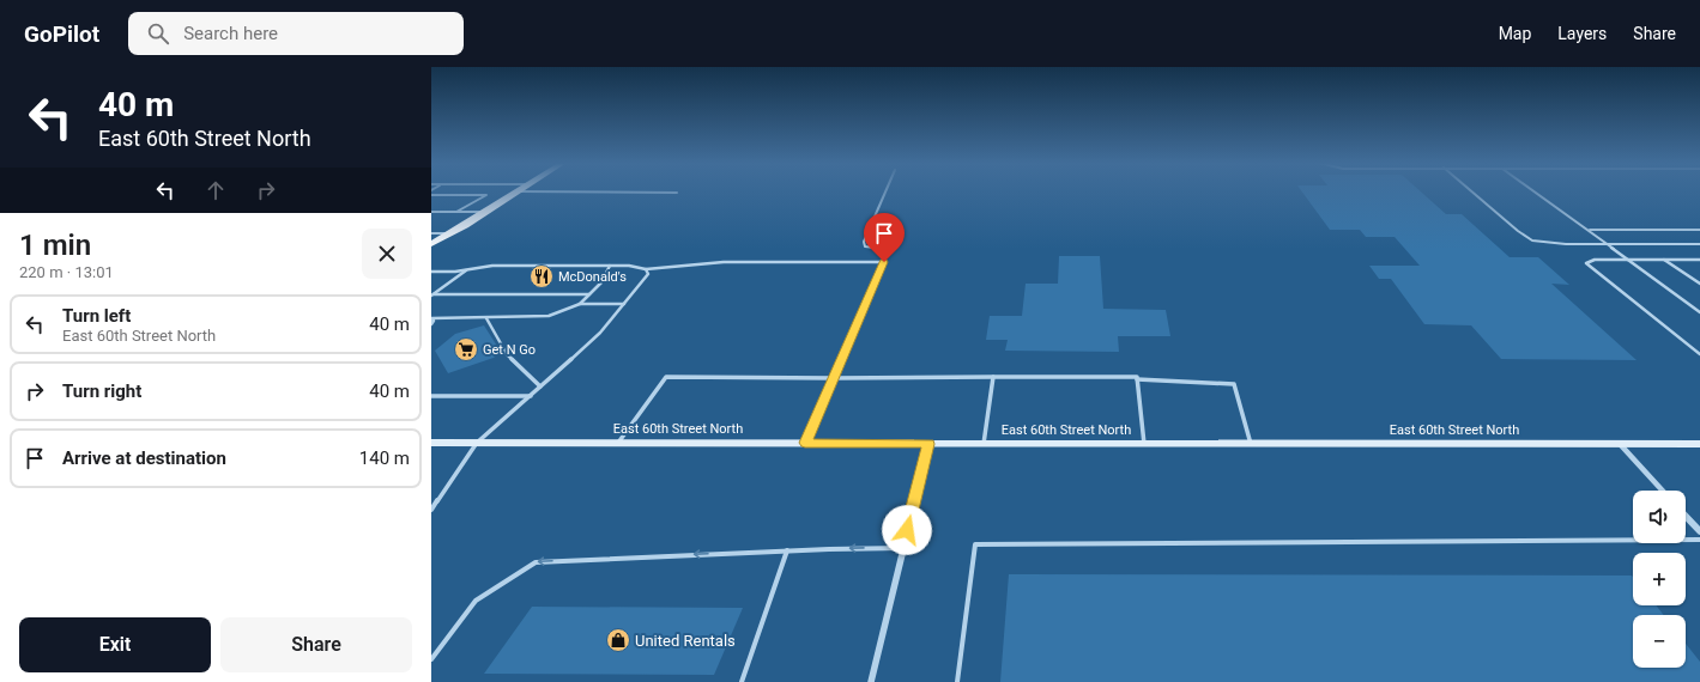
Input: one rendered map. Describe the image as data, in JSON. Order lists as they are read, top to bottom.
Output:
{
  "streets": {
    "main road": ["East 60th Street North"]
  },
  "places": {
    "restaurant": ["McDonald's"],
    "supermarket": ["Get N Go"],
    "shop": ["United Rentals"]
  },
  "page": {
    "header": "GoPilot",
    "search": "Search here",
    "nav": ["Map", "Layers", "Share"],
    "turn": ["40 m", "East 60th Street North"],
    "heading": ["1 min", "220 m · 13:01"],
    "list": [
      {
        "name": "Turn left",
        "note": "East 60th Street North",
        "value": "40 m"
      },
      {
        "name": "Turn right",
        "value": "40 m"
      },
      {
        "name": "Arrive at destination",
        "value": "140 m"
      }
    ],
    "map_buttons": ["+", "−"],
    "buttons": ["Exit", "Share"]
  }
}
